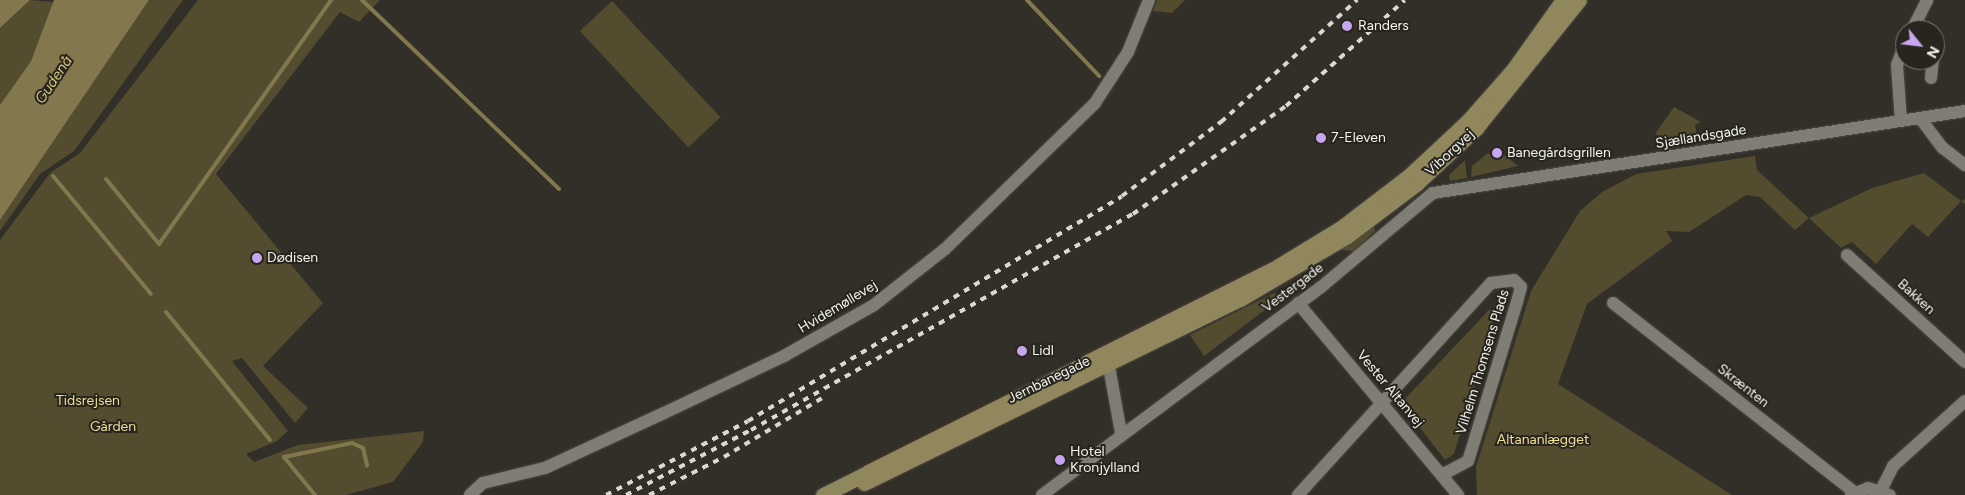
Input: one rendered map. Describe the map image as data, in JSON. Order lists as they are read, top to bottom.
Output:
{
  "streets": {
    "main road": ["Viborgvej", "Jernbanegade"],
    "street": [
      "Sjællandsgade",
      "Vestergade",
      "Bakken",
      "Hvidemøllevej",
      "Vilhelm Thomsens Plads",
      "Skrænten",
      "Vester Altanvej"
    ]
  },
  "crossings": [
    ["Sjællandsgade", "Vestergade"],
    ["Viborgvej", "Jernbanegade"],
    ["Vestergade", "Vester Altanvej"],
    ["Vilhelm Thomsens Plads", "Vester Altanvej"]
  ],
  "water": ["Gudenå"],
  "parks": ["Tidsrejsen", "Gården", "Altananlægget"],
  "places": [
    "Randers",
    "7-Eleven",
    "Banegårdsgrillen",
    "Dødisen",
    "Lidl",
    "Hotel Kronjylland"
  ],
  "north": "bottom right"
}
